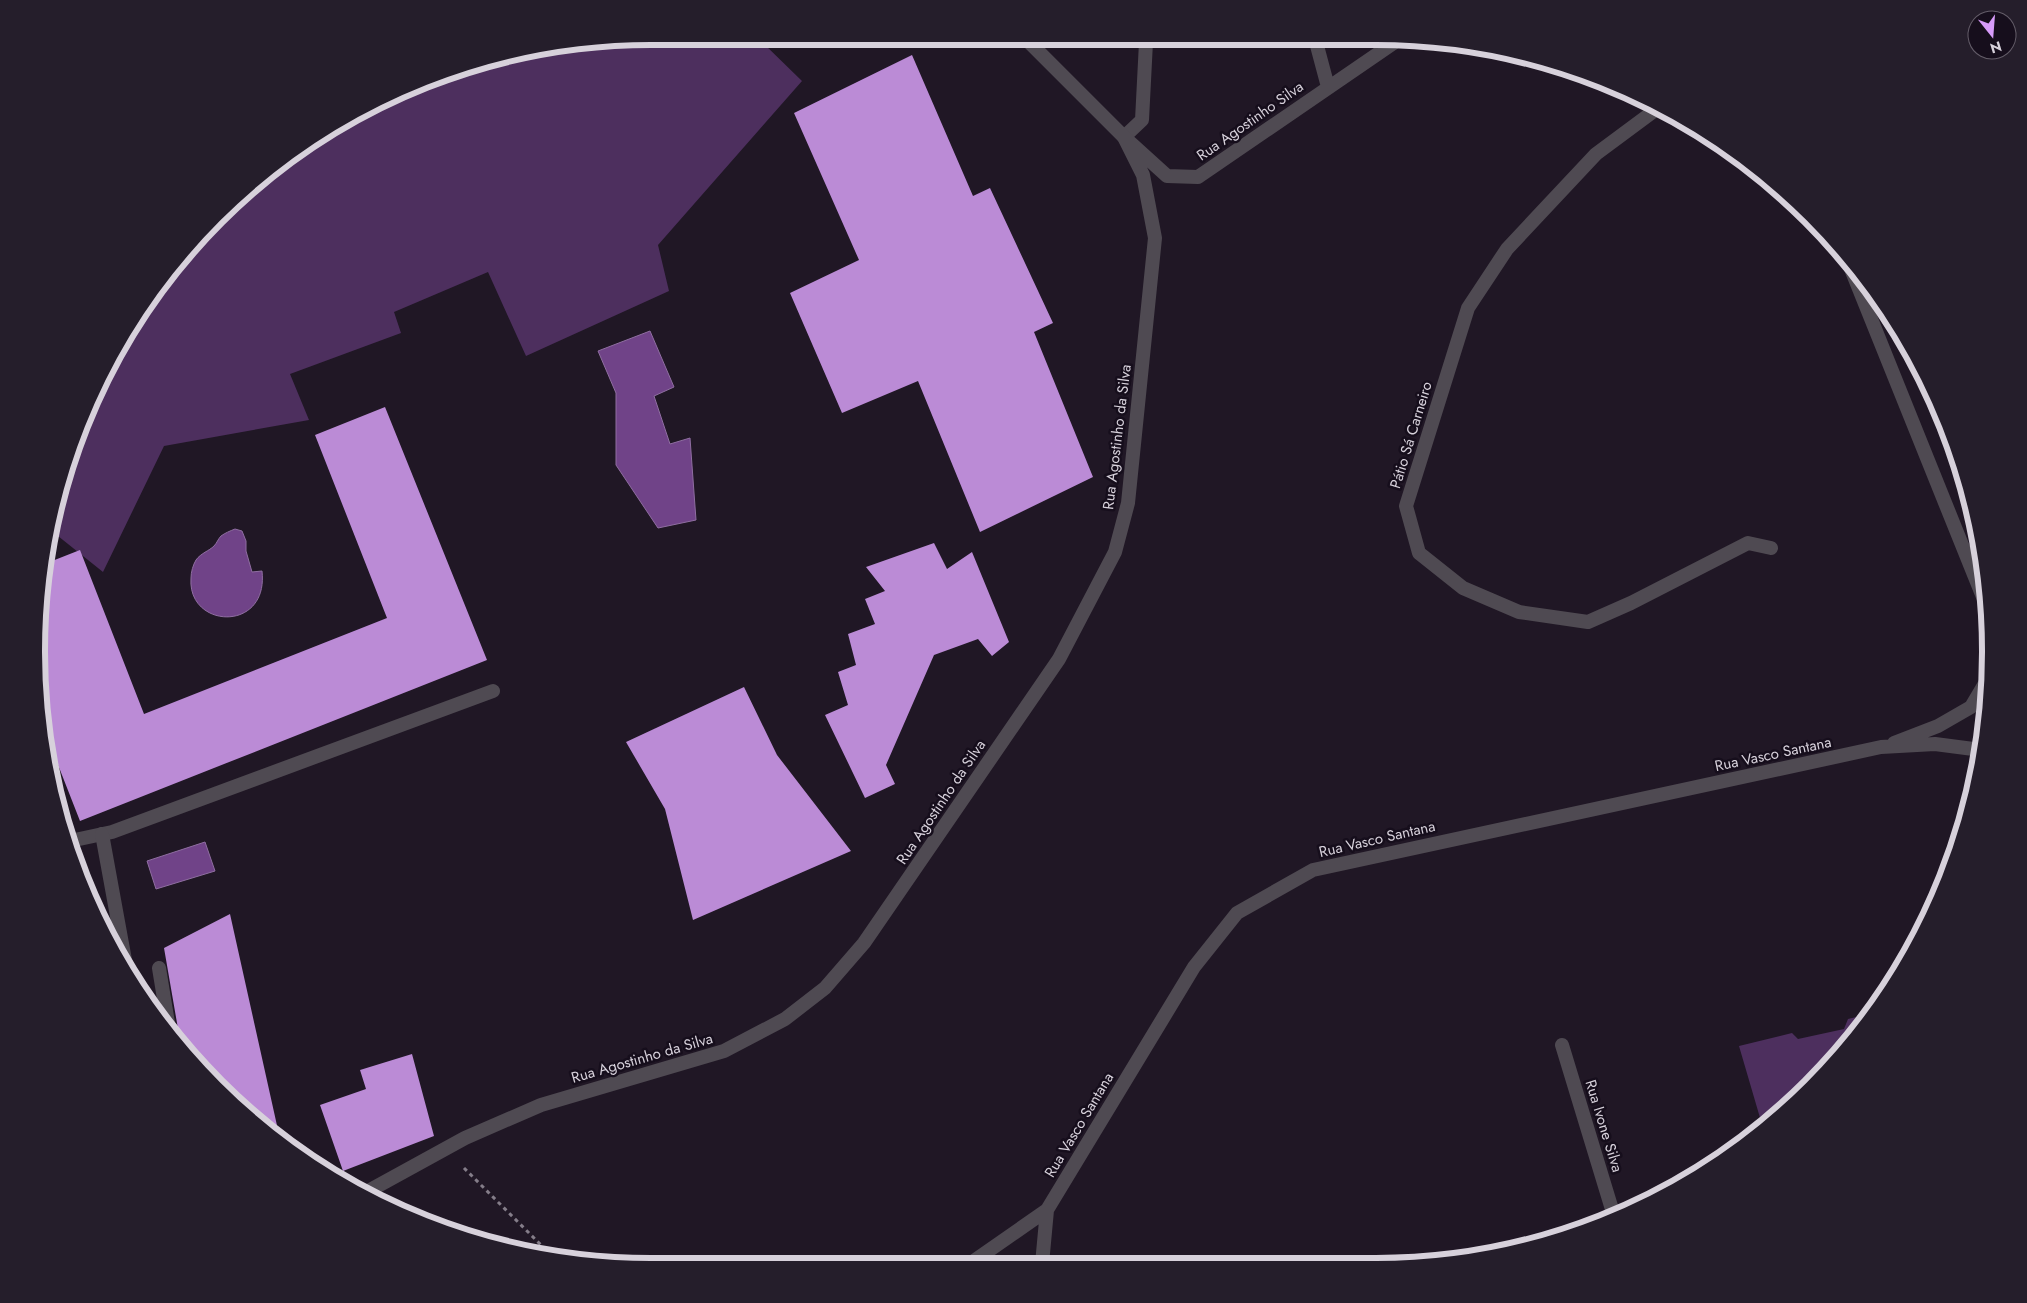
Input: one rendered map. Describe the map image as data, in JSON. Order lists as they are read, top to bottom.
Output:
{
  "streets": {
    "street": [
      "Rua Agostinho Silva",
      "Pátio Sá Carneiro",
      "Rua Agostinho da Silva",
      "Rua Vasco Santana",
      "Rua Ivone Silva"
    ]
  },
  "crossings": [
    ["Rua Agostinho Silva", "Rua Agostinho da Silva"]
  ],
  "north": "bottom"
}
